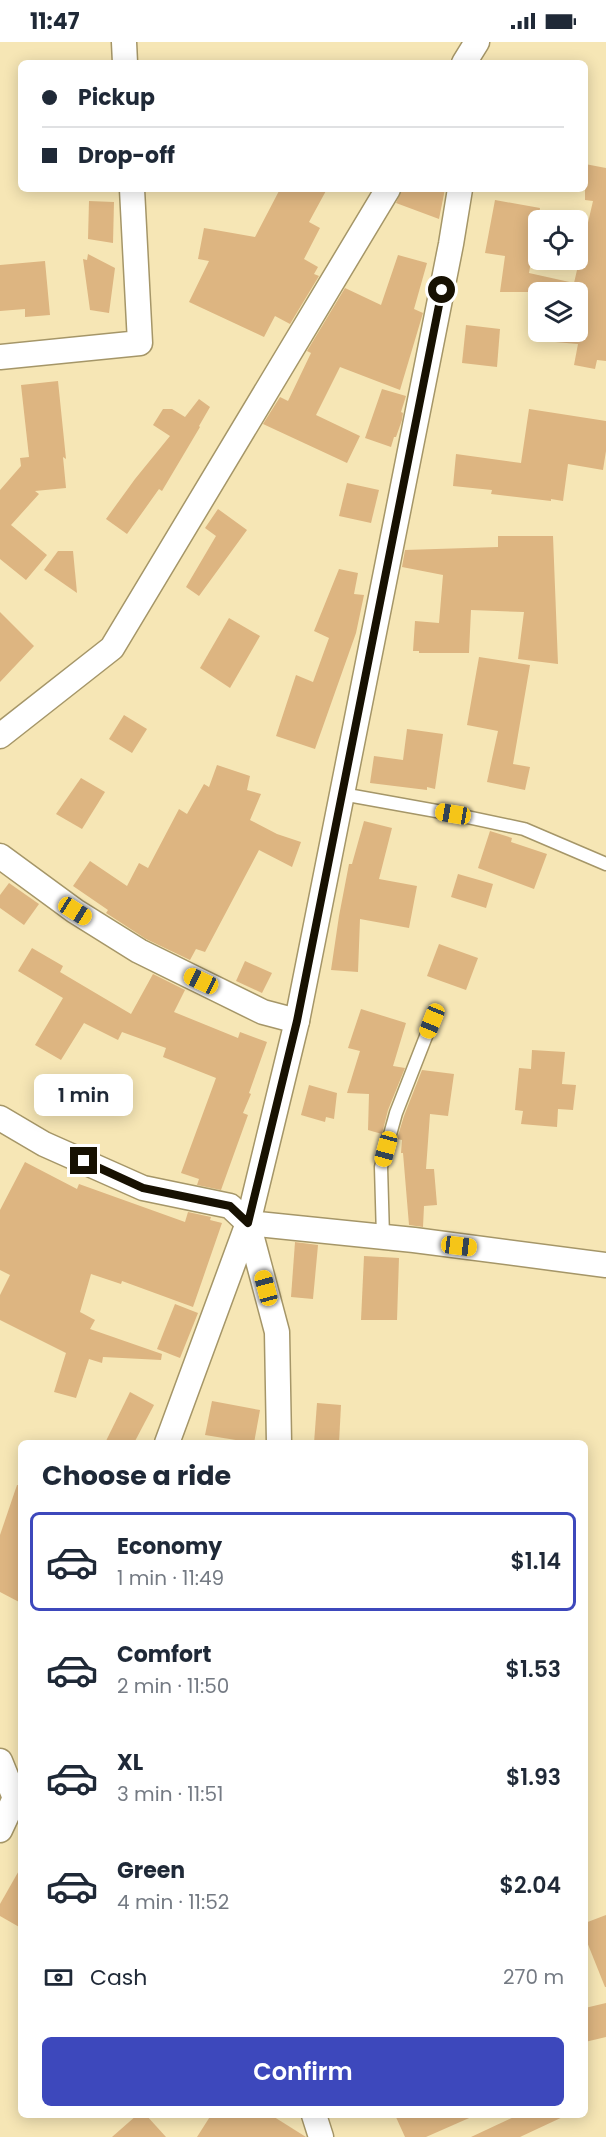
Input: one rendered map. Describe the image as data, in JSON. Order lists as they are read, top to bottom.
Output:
{
  "page": {
    "status": "11:47",
    "banner": ["Pickup", "Drop-off"],
    "bubble": "1 min",
    "heading": "Choose a ride",
    "list": [
      {
        "name": "Economy",
        "note": "1 min · 11:49",
        "value": "$1.14"
      },
      {
        "name": "Comfort",
        "note": "2 min · 11:50",
        "value": "$1.53"
      },
      {
        "name": "XL",
        "note": "3 min · 11:51",
        "value": "$1.93"
      },
      {
        "name": "Green",
        "note": "4 min · 11:52",
        "value": "$2.04"
      }
    ],
    "pay": ["Cash", "270 m"],
    "buttons": "Confirm"
  }
}
